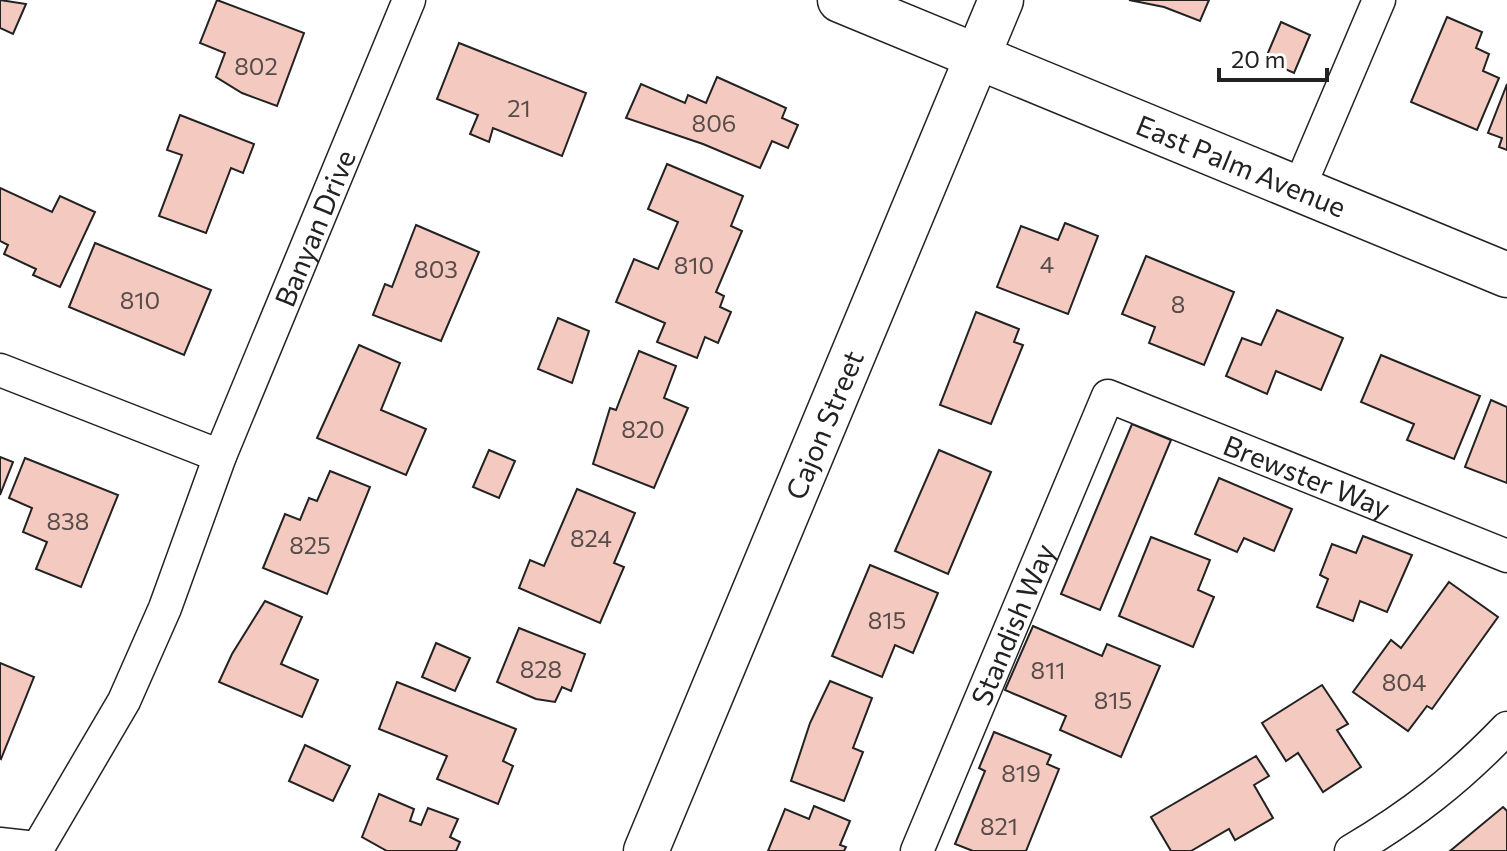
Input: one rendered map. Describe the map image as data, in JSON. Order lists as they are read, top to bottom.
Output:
{
  "streets": {
    "street": [
      "East Palm Avenue",
      "Banyan Drive",
      "Cajon Street",
      "Brewster Way",
      "Standish Way"
    ]
  },
  "crossings": [
    ["East Palm Avenue", "Cajon Street"],
    ["Brewster Way", "Standish Way"]
  ],
  "house_numbers": [
    "802",
    "21",
    "806",
    "4",
    "810",
    "803",
    "810",
    "8",
    "820",
    "838",
    "824",
    "825",
    "815",
    "828",
    "811",
    "804",
    "815",
    "819",
    "821"
  ],
  "scale_bar": "20 m"
}
